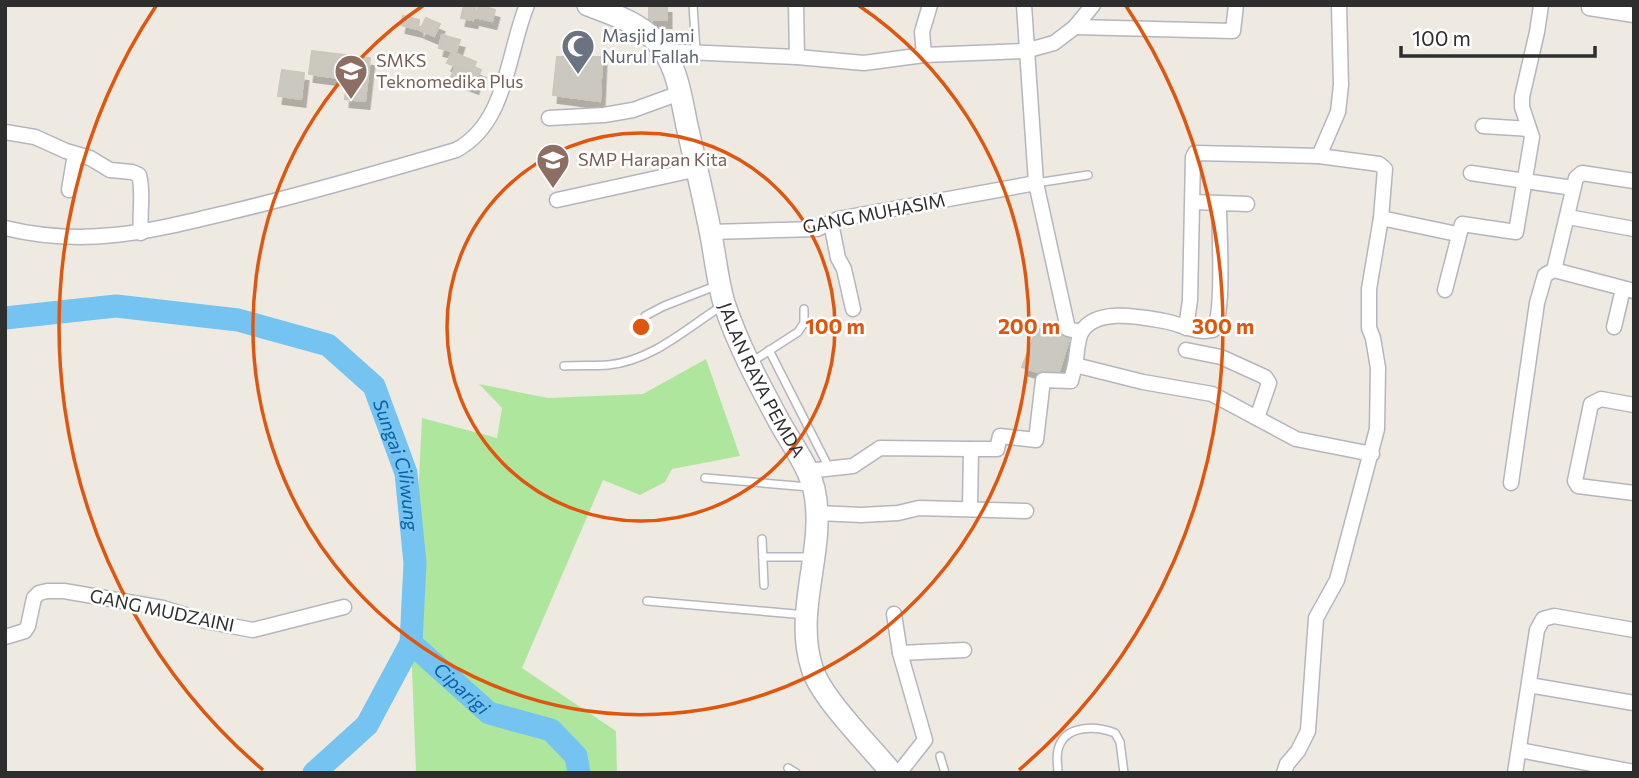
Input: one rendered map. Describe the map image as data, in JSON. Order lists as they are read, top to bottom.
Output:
{
  "streets": {
    "main road": ["JALAN RAYA PEMDA"],
    "street": ["GANG MUHASIM", "GANG MUDZAINI"]
  },
  "crossings": [
    ["GANG MUHASIM", "JALAN RAYA PEMDA"]
  ],
  "water": ["Sungai Ciliwung", "Ciparigi"],
  "places": {
    "mosque": ["Masjid Jami Nurul Fallah"],
    "school or university": ["SMKS Teknomedika Plus", "SMP Harapan Kita"]
  },
  "scale_bar": "100 m",
  "rings": ["100 m", "200 m", "300 m"]
}
